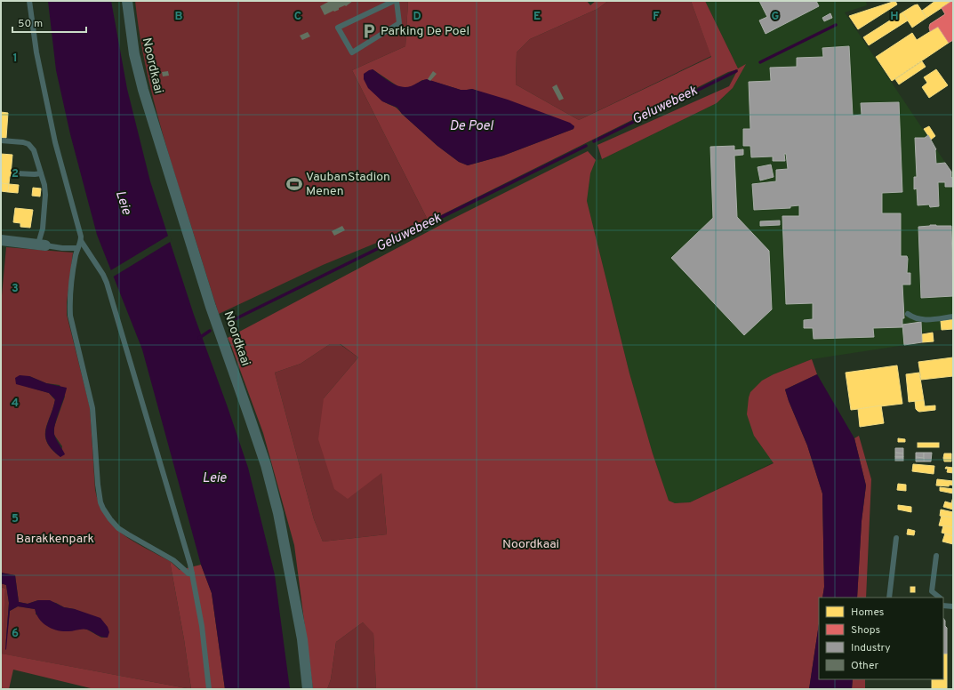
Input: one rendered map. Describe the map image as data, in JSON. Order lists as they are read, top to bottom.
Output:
{
  "streets": {
    "street": ["Noordkaai"]
  },
  "water": ["Geluwebeek", "De Poel", "Leie"],
  "parks": ["Barakkenpark", "Noordkaai"],
  "places": {
    "parking": ["Parking De Poel"],
    "sports": ["VaubanStadion Menen"]
  },
  "legend": [
    "Homes",
    "Shops",
    "Industry",
    "Other"
  ],
  "scale_bar": "50 m",
  "grid": {
    "columns": [
      "B",
      "C",
      "D",
      "E",
      "F",
      "G",
      "H"
    ],
    "rows": [
      "1",
      "2",
      "3",
      "4",
      "5",
      "6"
    ]
  }
}
